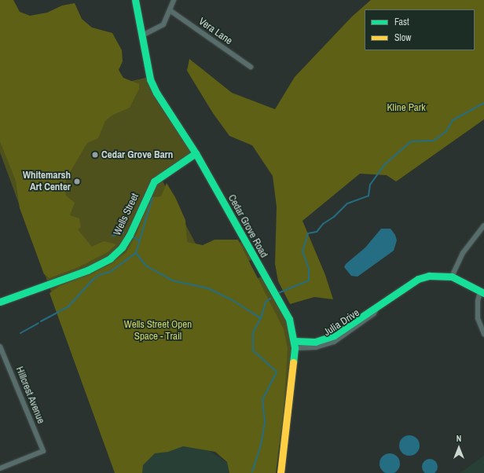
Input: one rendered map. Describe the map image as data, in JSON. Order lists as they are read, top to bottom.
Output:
{
  "streets": {
    "street": [
      "Vera Lane",
      "Wells Street",
      "Cedar Grove Road",
      "Julia Drive",
      "Hillcrest Avenue"
    ]
  },
  "crossings": [
    ["Wells Street", "Cedar Grove Road"],
    ["Cedar Grove Road", "Julia Drive"]
  ],
  "parks": ["Kline Park", "Wells Street Open Space - Trail"],
  "places": ["Cedar Grove Barn", "Whitemarsh Art Center"],
  "legend": ["Fast", "Slow"],
  "north": "top"
}
